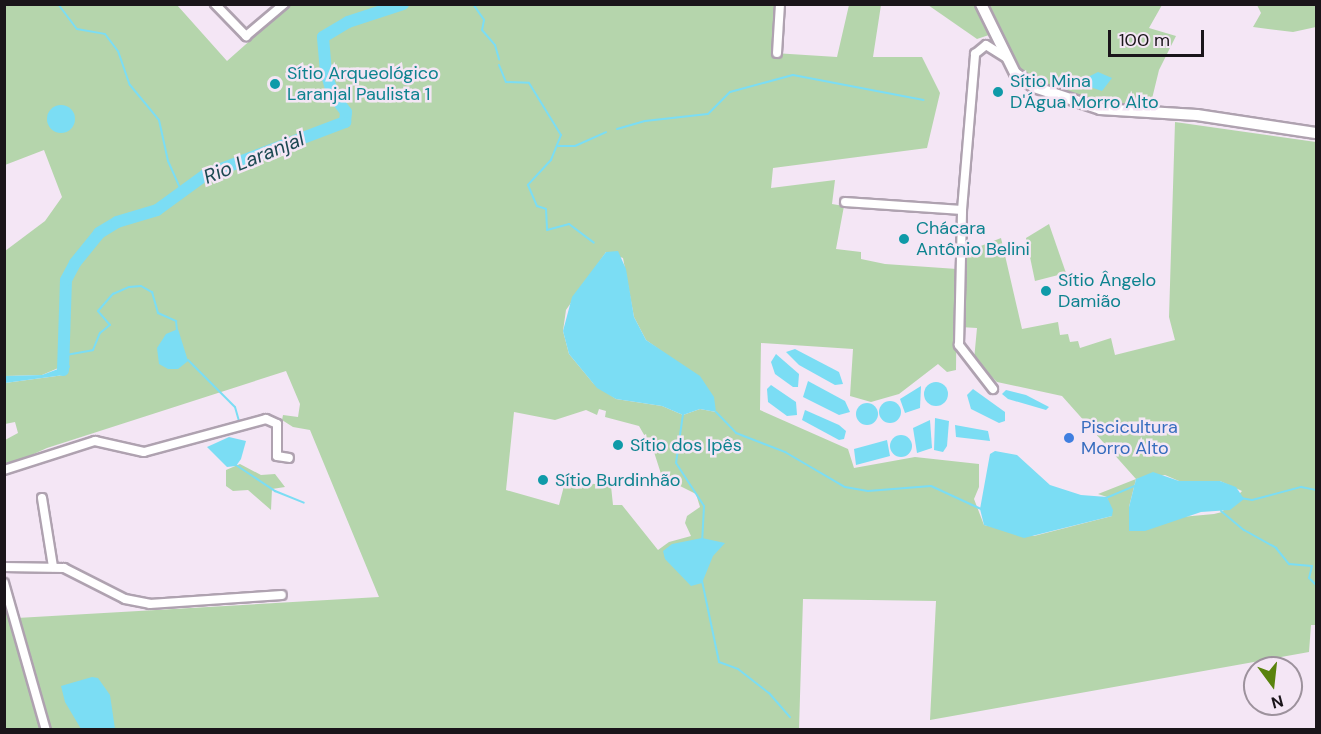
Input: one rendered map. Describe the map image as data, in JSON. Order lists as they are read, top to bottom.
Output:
{
  "water": ["Rio Laranjal"],
  "places": [
    "Sítio Arqueológico Laranjal Paulista 1",
    "Sítio Mina D'Água Morro Alto",
    "Chácara Antônio Belini",
    "Sítio Ângelo Damião",
    "Piscicultura Morro Alto",
    "Sítio dos Ipês",
    "Sítio Burdinhão"
  ],
  "scale_bar": "100 m",
  "north": "bottom"
}
